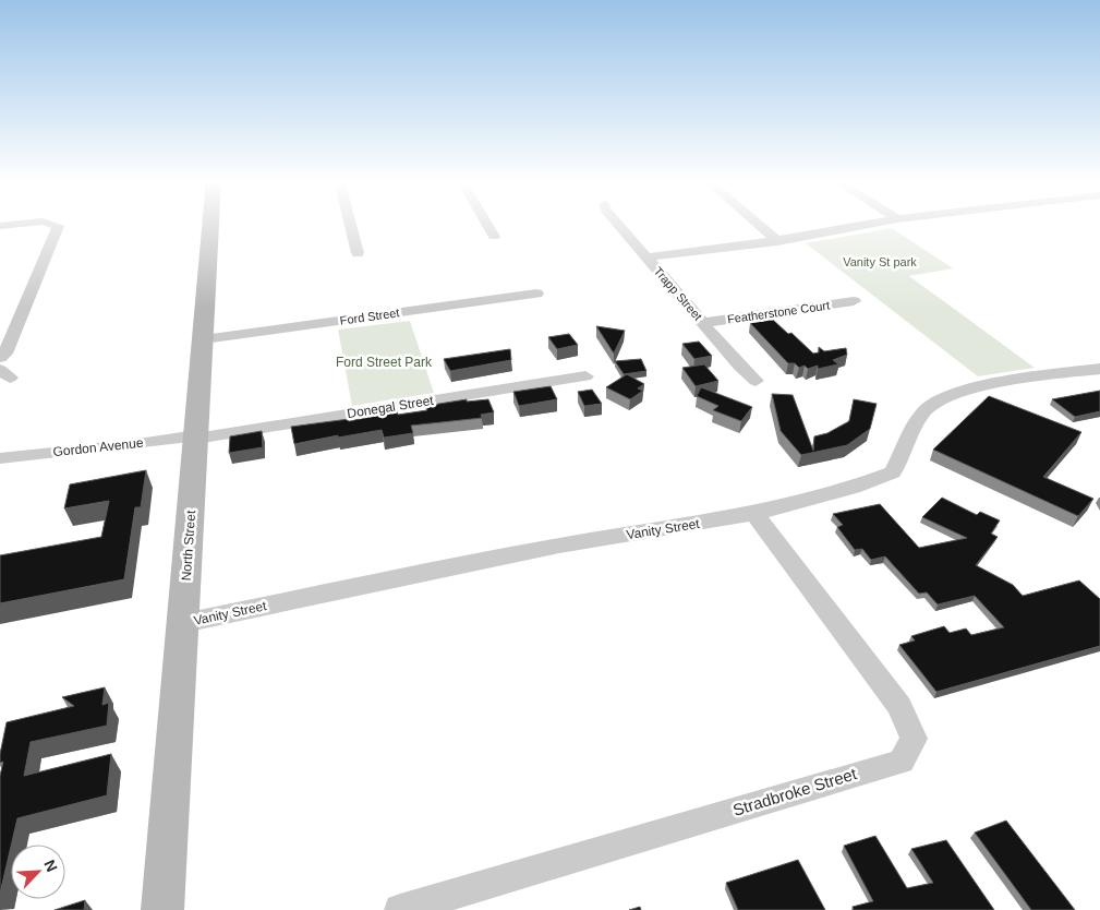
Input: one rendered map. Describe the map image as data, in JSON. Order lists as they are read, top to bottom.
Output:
{
  "streets": {
    "street": [
      "Trapp Street",
      "Featherstone Court",
      "Ford Street",
      "Donegal Street",
      "Gordon Avenue",
      "Vanity Street",
      "North Street",
      "Stradbroke Street"
    ]
  },
  "crossings": [
    ["Trapp Street", "Featherstone Court"],
    ["Ford Street", "North Street"],
    ["Donegal Street", "Gordon Avenue"],
    ["Donegal Street", "North Street"],
    ["Gordon Avenue", "North Street"],
    ["Vanity Street", "North Street"],
    ["Vanity Street", "Stradbroke Street"]
  ],
  "parks": ["Vanity St park", "Ford Street Park"],
  "north": "top right"
}
